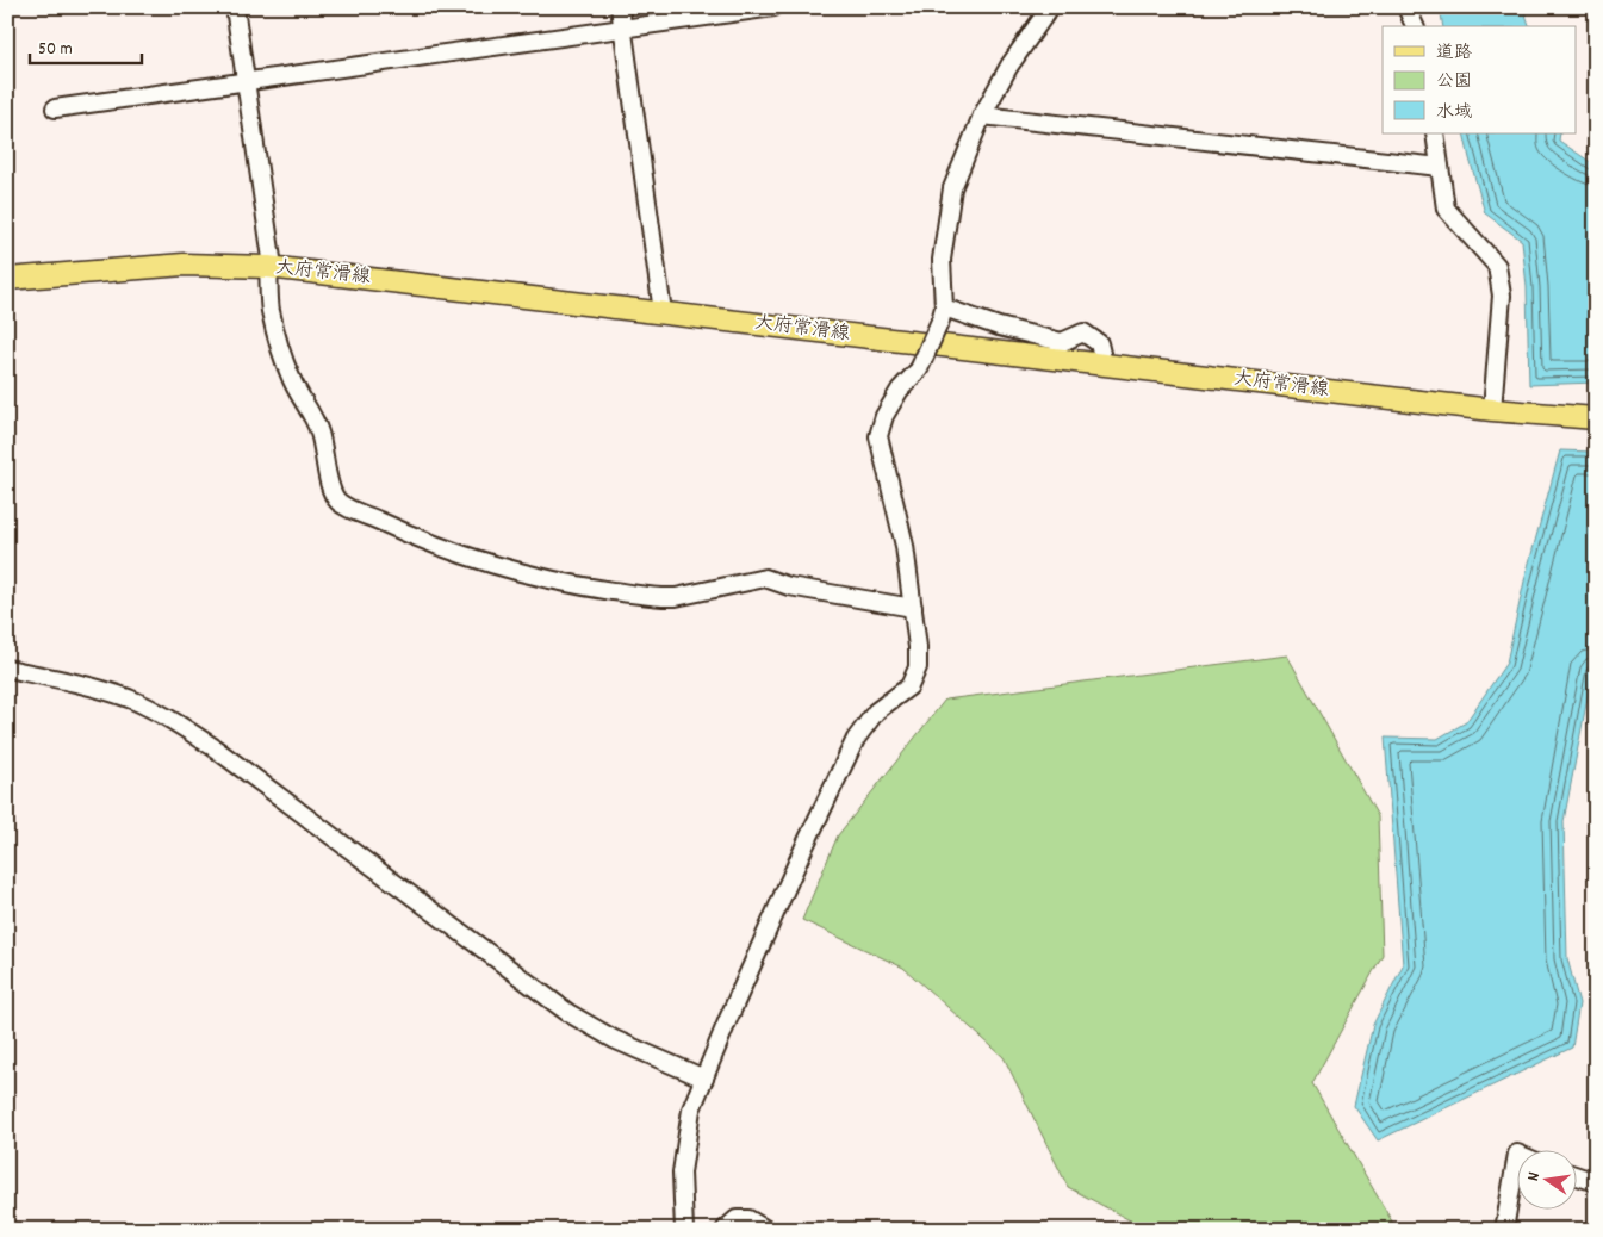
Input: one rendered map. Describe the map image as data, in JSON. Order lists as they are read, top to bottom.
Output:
{
  "streets": {
    "main road": ["大府常滑線"]
  },
  "legend": ["道路", "公園", "水域"],
  "scale_bar": "50 m",
  "north": "left"
}
